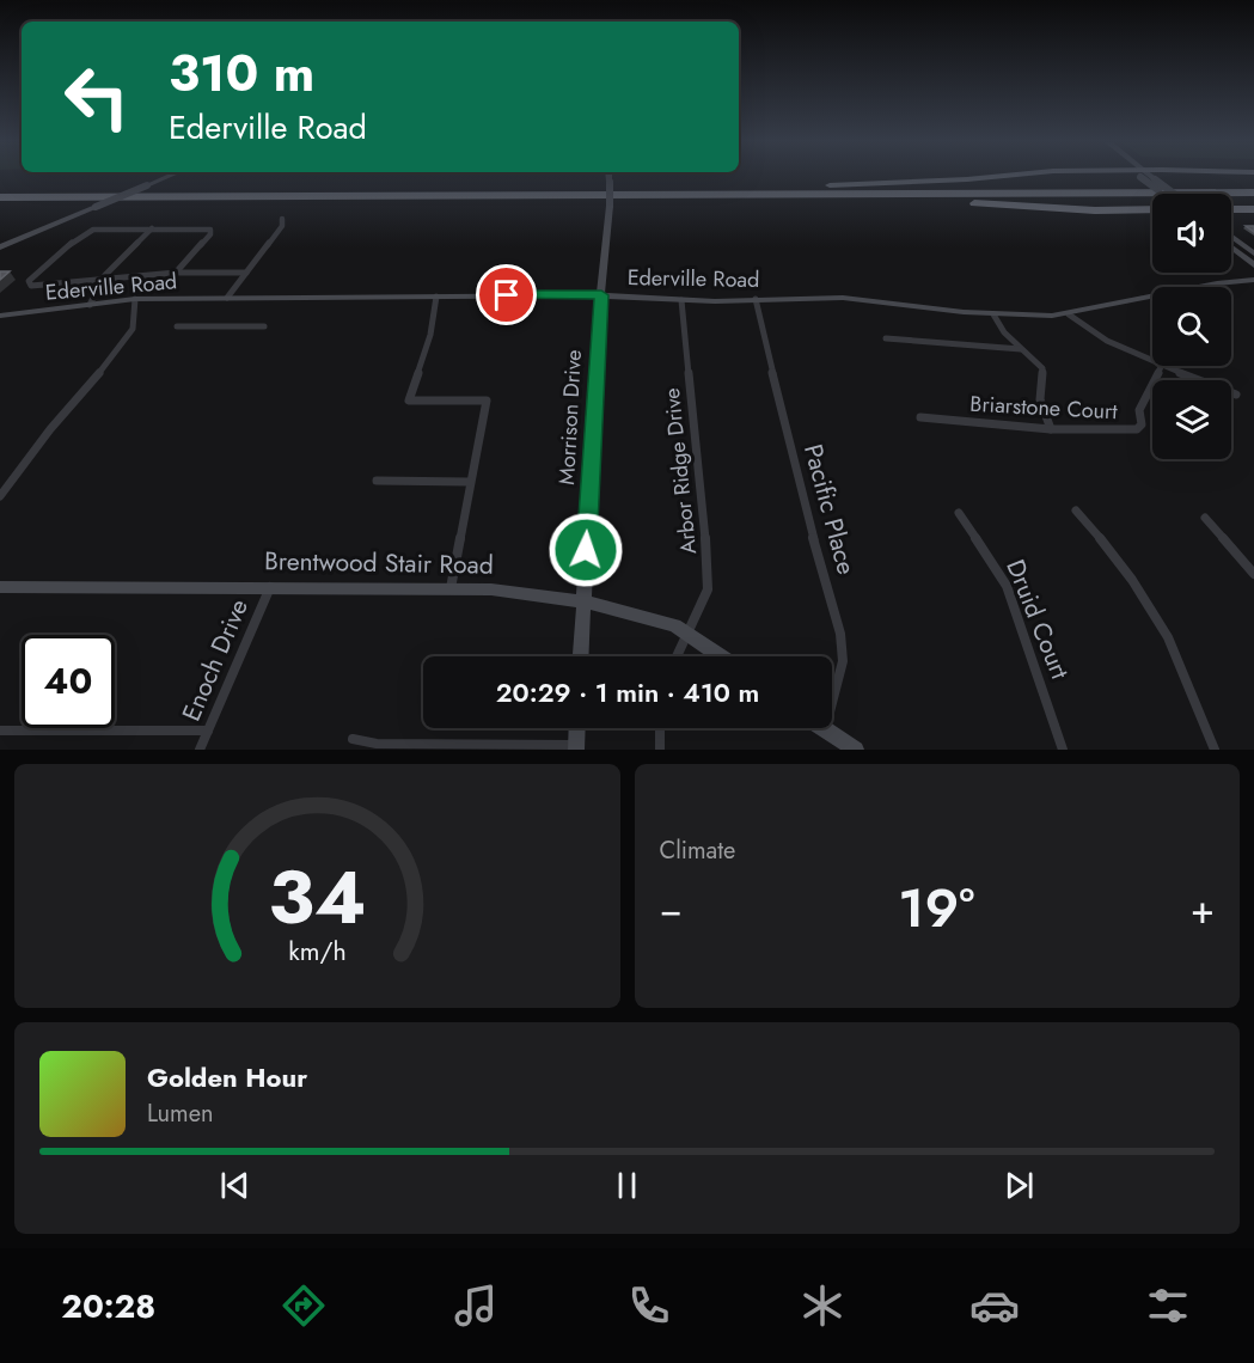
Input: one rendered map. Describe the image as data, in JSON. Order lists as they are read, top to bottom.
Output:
{
  "streets": {
    "street": [
      "Ederville Road",
      "Briarstone Court",
      "Morrison Drive",
      "Arbor Ridge Drive",
      "Pacific Place",
      "Brentwood Stair Road",
      "Druid Court",
      "Enoch Drive"
    ]
  },
  "crossings": [
    ["Ederville Road", "Morrison Drive"],
    ["Ederville Road", "Arbor Ridge Drive"],
    ["Ederville Road", "Pacific Place"],
    ["Morrison Drive", "Brentwood Stair Road"],
    ["Arbor Ridge Drive", "Brentwood Stair Road"],
    ["Brentwood Stair Road", "Enoch Drive"]
  ],
  "page": {
    "turn": ["310 m", "Ederville Road"],
    "limit": "40",
    "trip": "20:29 · 1 min · 410 m",
    "tile": "Climate",
    "heat": ["−", "19°", "+"],
    "song": ["Golden Hour", "Lumen"],
    "tabs": "20:28",
    "gauge": ["34", "km/h"]
  }
}
